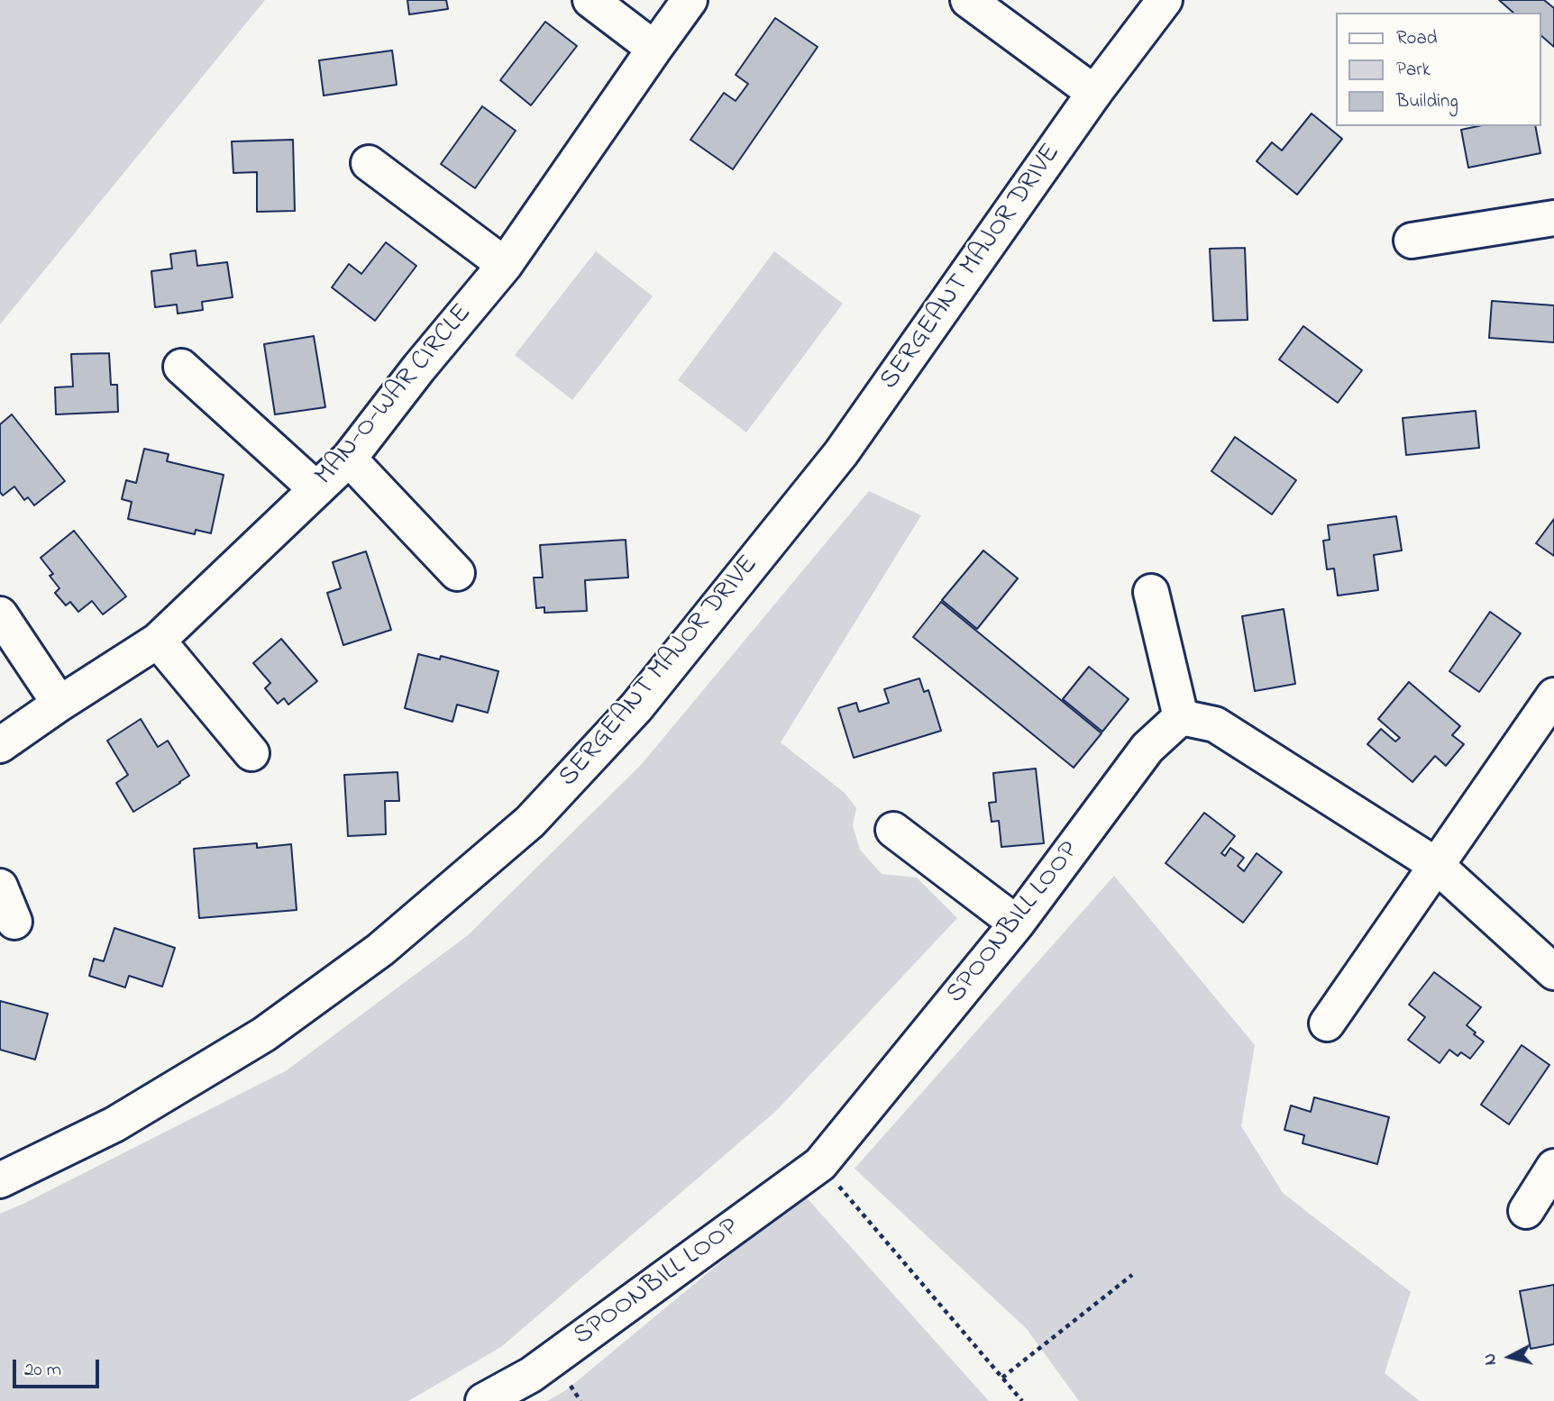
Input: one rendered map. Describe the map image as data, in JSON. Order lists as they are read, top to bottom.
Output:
{
  "streets": {
    "street": ["SERGEANT MAJOR DRIVE", "MAN-O-WAR CIRCLE", "SPOONBILL LOOP"]
  },
  "legend": ["Road", "Park", "Building"],
  "scale_bar": "20 m",
  "north": "left"
}
